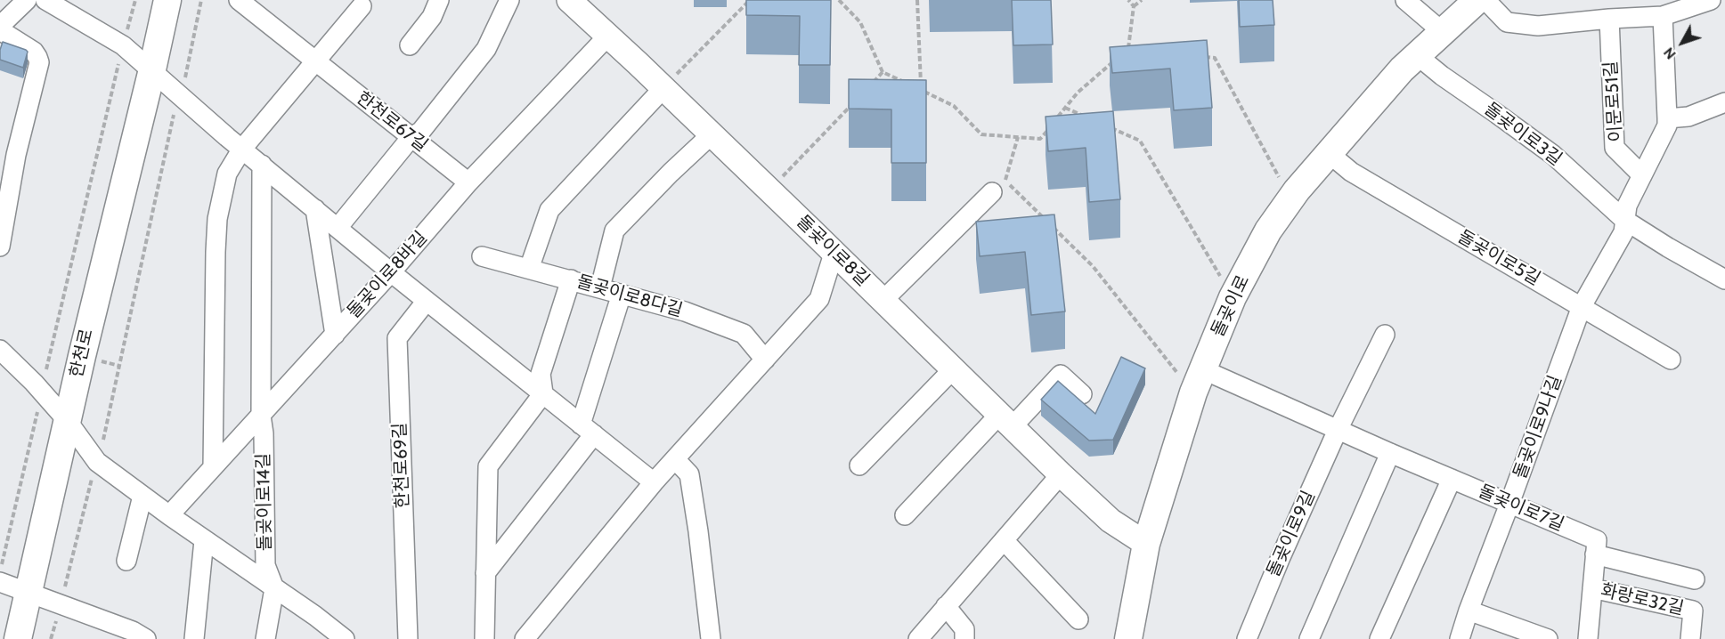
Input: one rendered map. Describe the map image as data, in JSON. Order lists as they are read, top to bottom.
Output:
{
  "streets": {
    "main road": ["돌곶이로", "한천로"],
    "street": [
      "이문로51길",
      "한천로67길",
      "돌곶이로3길",
      "돌곶이로8길",
      "돌곶이로5길",
      "돌곶이로8바길",
      "돌곶이로8다길",
      "돌곶이로9나길",
      "한천로69길",
      "돌곶이로14길",
      "돌곶이로7길",
      "돌곶이로9길",
      "화랑로32길"
    ]
  },
  "crossings": [
    ["한천로67길", "돌곶이로8바길"],
    ["돌곶이로3길", "돌곶이로"],
    ["돌곶이로3길", "돌곶이로9나길"],
    ["돌곶이로8길", "돌곶이로8바길"],
    ["돌곶이로8길", "돌곶이로"],
    ["돌곶이로5길", "돌곶이로"],
    ["돌곶이로5길", "돌곶이로9나길"],
    ["돌곶이로8바길", "돌곶이로14길"],
    ["돌곶이로", "돌곶이로7길"],
    ["한천로", "돌곶이로14길"],
    ["돌곶이로9나길", "돌곶이로7길"],
    ["돌곶이로7길", "돌곶이로9길"]
  ],
  "north": "bottom left"
}
